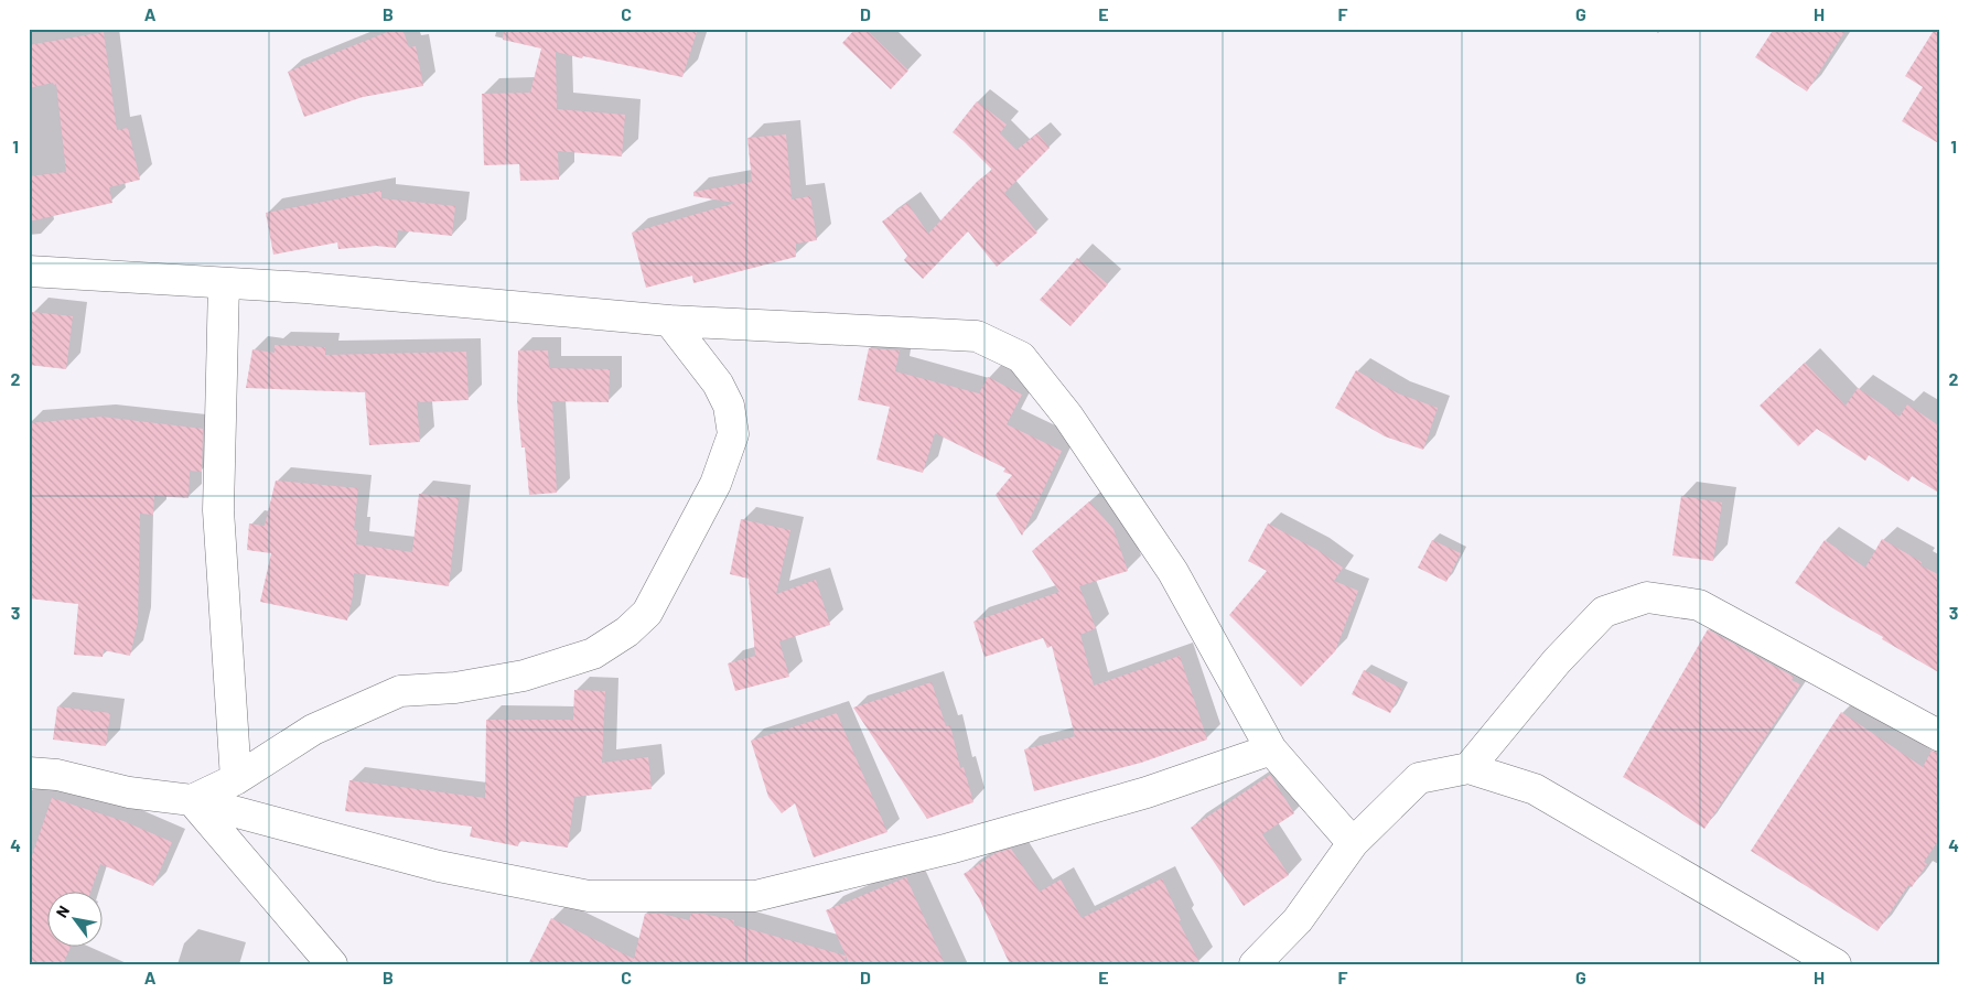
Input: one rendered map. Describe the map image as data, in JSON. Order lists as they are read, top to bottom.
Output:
{
  "north": "top left",
  "grid": {
    "columns": [
      "A",
      "B",
      "C",
      "D",
      "E",
      "F",
      "G",
      "H"
    ],
    "rows": [
      "1",
      "2",
      "3",
      "4"
    ]
  }
}
